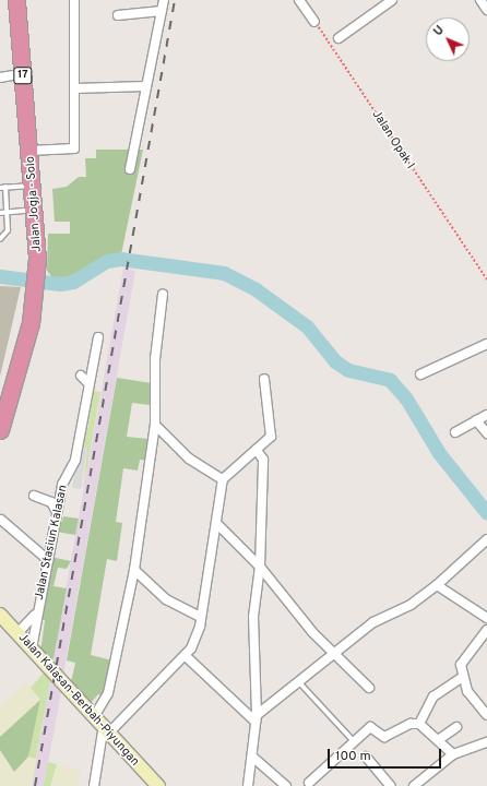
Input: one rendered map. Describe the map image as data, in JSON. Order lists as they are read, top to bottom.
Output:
{
  "streets": {
    "highway": ["17", "Jalan Jogja - Solo"],
    "street": ["Jalan Stasiun Kalasan", "Jalan Kalasan-Berbah-Piyungan"],
    "path": ["Jalan Opak I"]
  },
  "crossings": [
    ["Jalan Stasiun Kalasan", "Jalan Kalasan-Berbah-Piyungan"]
  ],
  "scale_bar": "100 m",
  "north": "top left"
}
